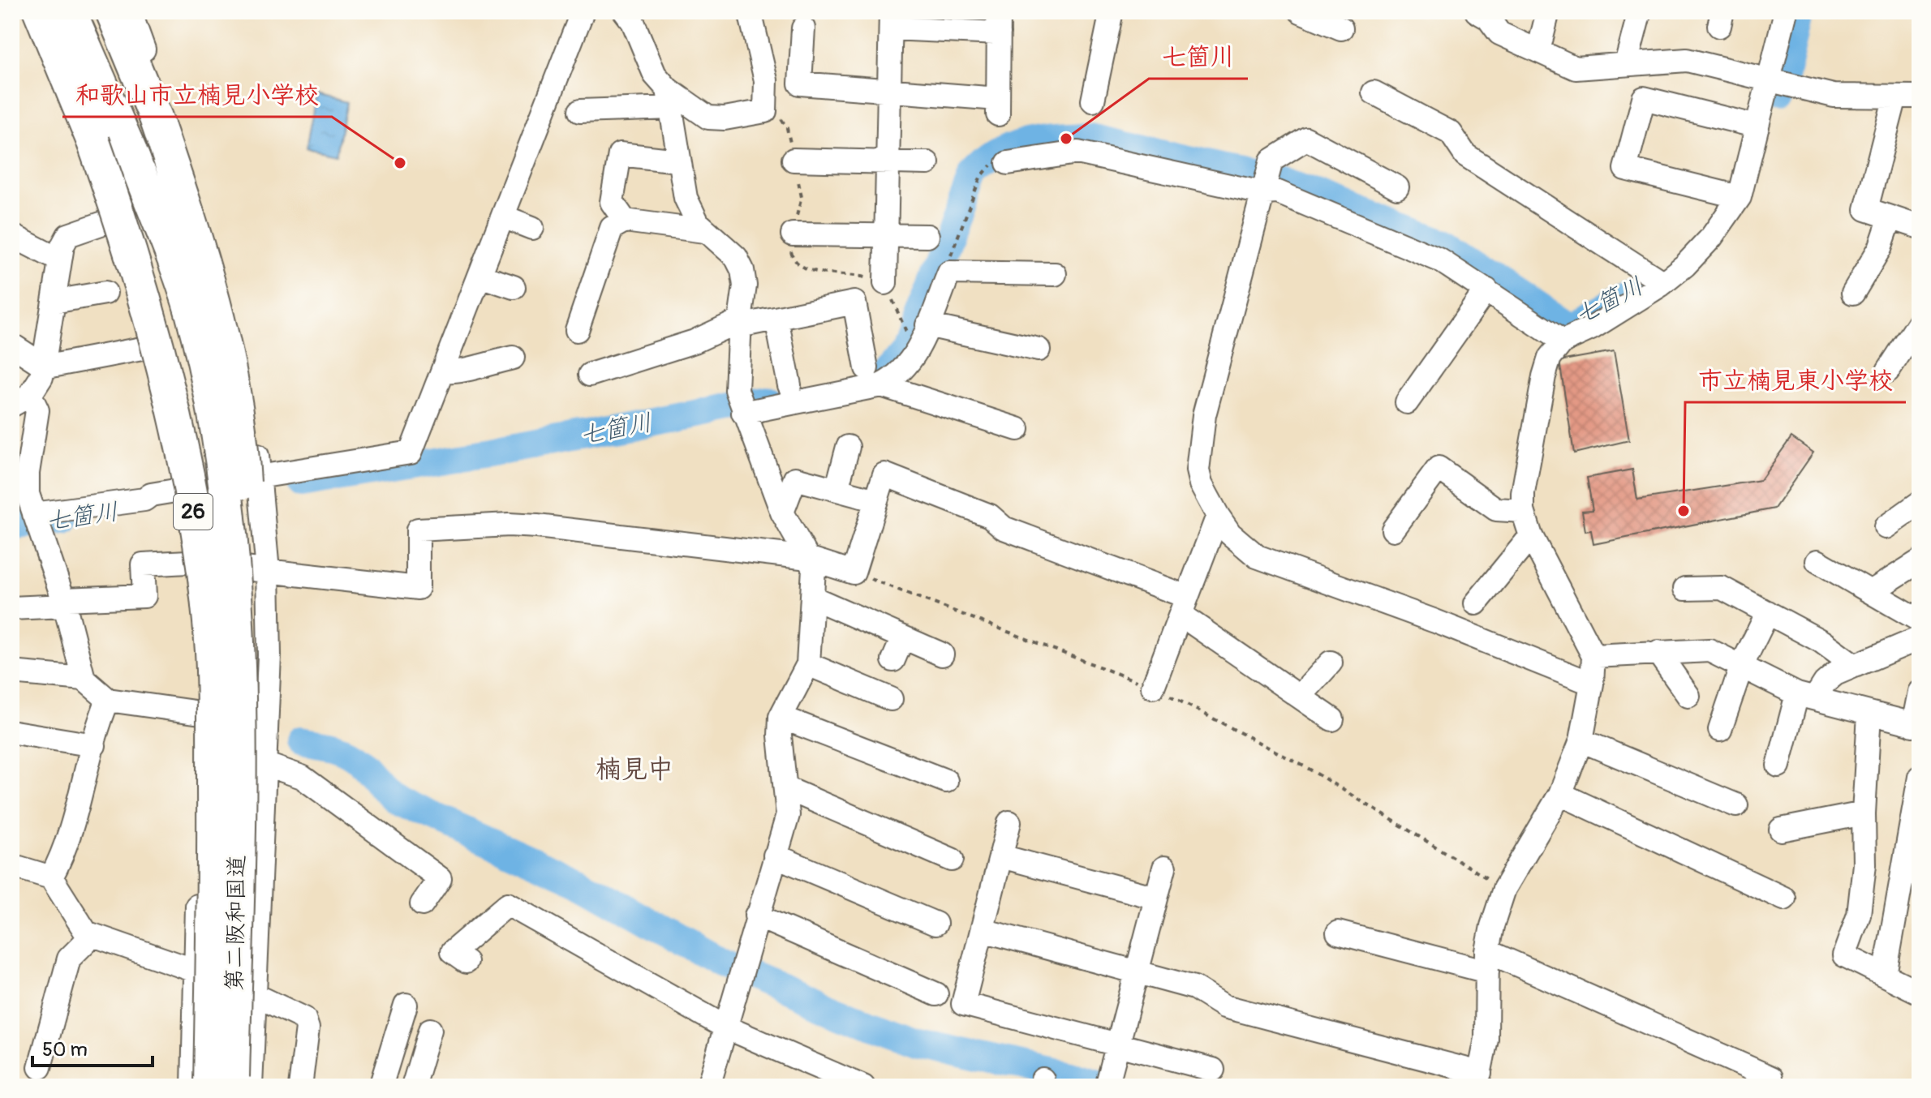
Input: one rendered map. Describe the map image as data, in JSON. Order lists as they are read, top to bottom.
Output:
{
  "streets": {
    "highway": ["26", "第二阪和国道"]
  },
  "crossings": [
    ["26", "第二阪和国道"]
  ],
  "districts": ["楠見中"],
  "water": ["七箇川"],
  "places": ["七箇川", "和歌山市立楠見小学校", "市立楠見東小学校"],
  "scale_bar": "50 m"
}
